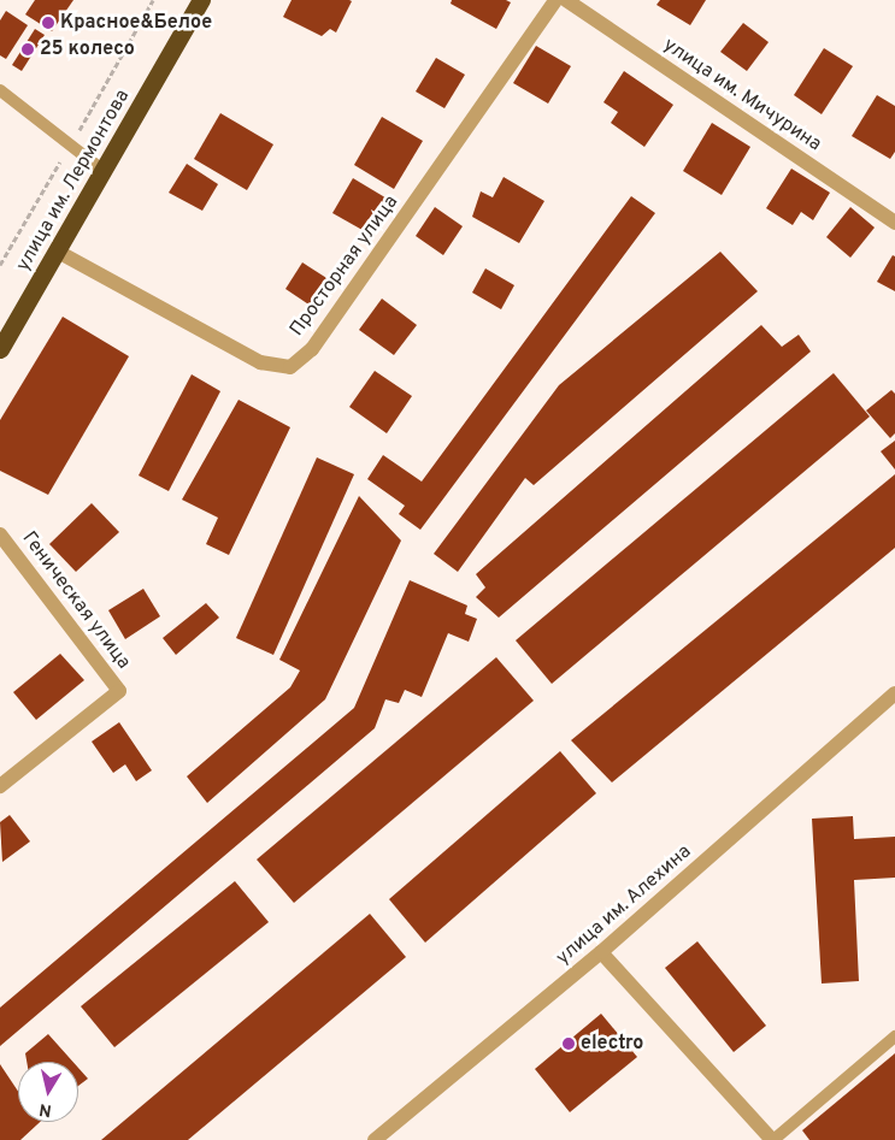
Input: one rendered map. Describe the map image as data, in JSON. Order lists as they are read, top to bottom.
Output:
{
  "streets": {
    "highway": ["улица им. Лермонтова"],
    "street": [
      "улица им. Мичурина",
      "Просторная улица",
      "Геническая улица",
      "улица им. Алехина"
    ]
  },
  "crossings": [
    ["улица им. Лермонтова", "Просторная улица"]
  ],
  "places": ["Красное&Белое", "25 колесо", "electro"],
  "north": "bottom"
}
